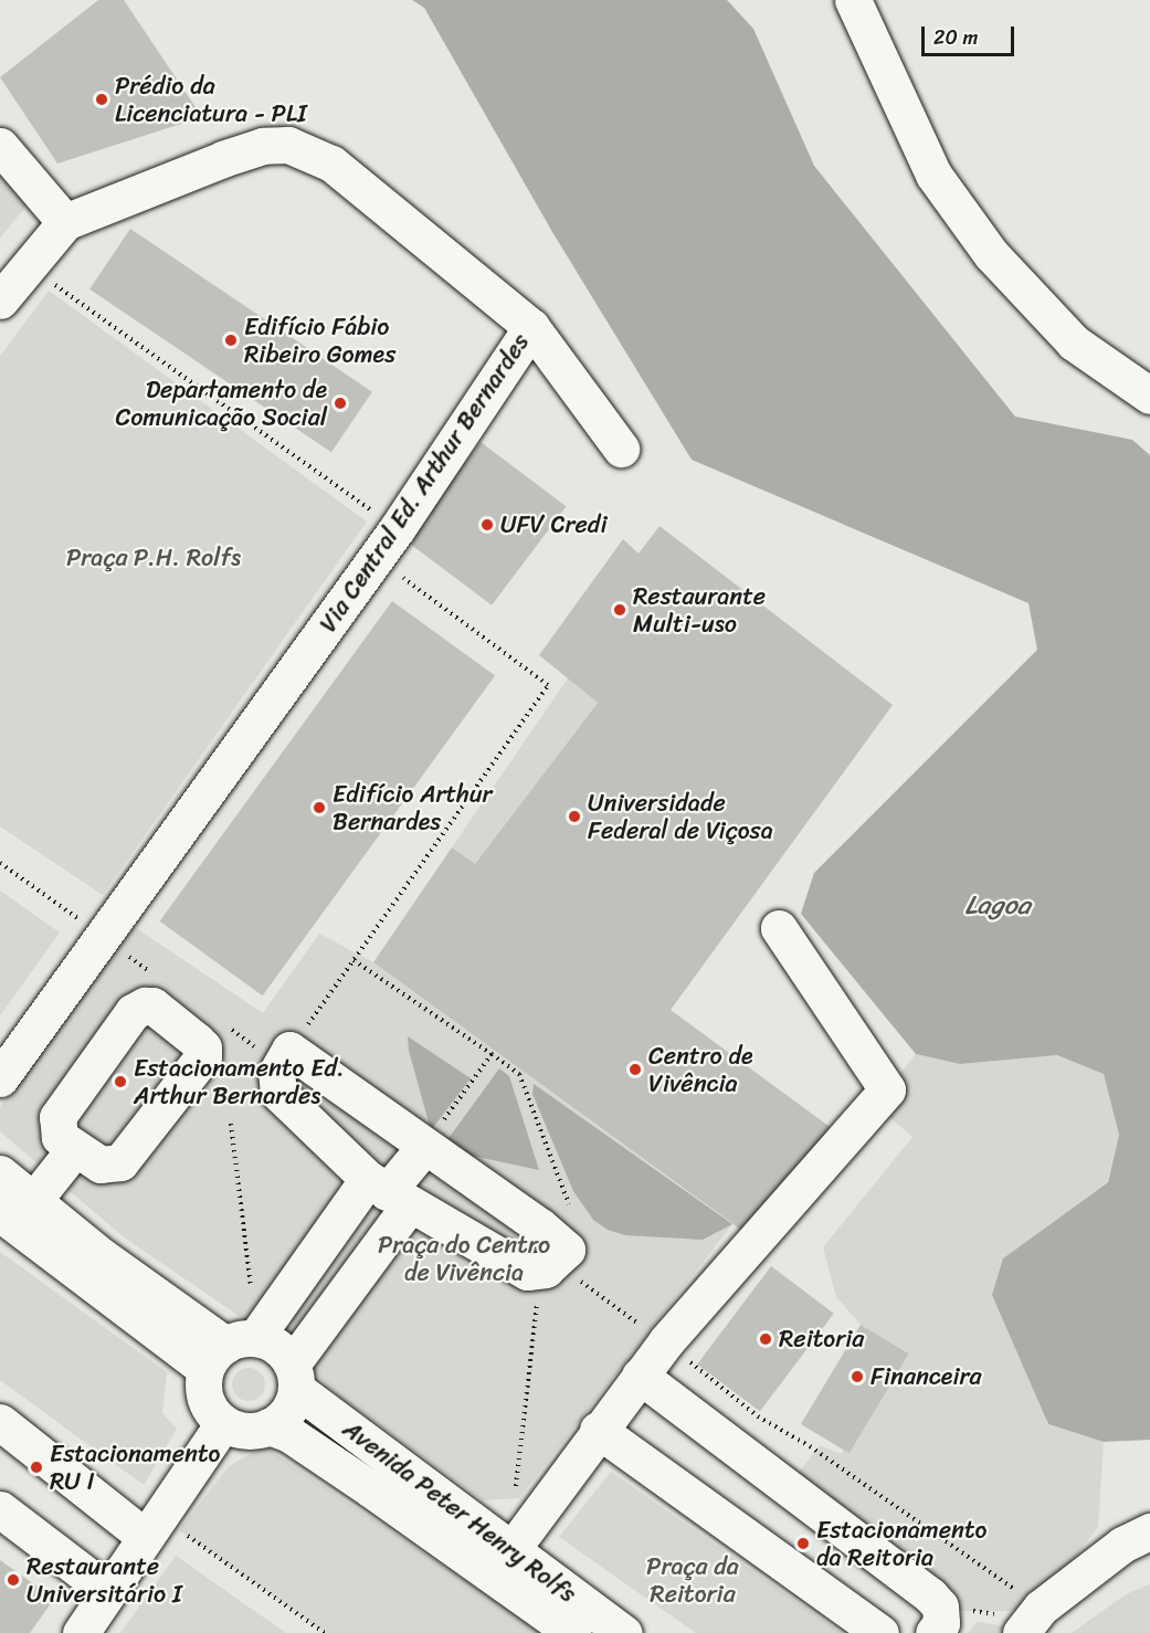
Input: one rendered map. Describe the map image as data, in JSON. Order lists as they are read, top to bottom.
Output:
{
  "streets": {
    "main road": ["Via Central Ed. Arthur Bernardes", "Avenida Peter Henry Rolfs"]
  },
  "water": ["Lagoa"],
  "parks": ["Praça P.H. Rolfs", "Praça do Centro de Vivência", "Praça da Reitoria"],
  "places": [
    "Prédio da Licenciatura - PLI",
    "Edifício Fábio Ribeiro Gomes",
    "Departamento de Comunicação Social",
    "UFV Credi",
    "Restaurante Multi-uso",
    "Edifício Arthur Bernardes",
    "Universidade Federal de Viçosa",
    "Centro de Vivência",
    "Estacionamento Ed. Arthur Bernardes",
    "Reitoria",
    "Financeira",
    "Estacionamento RU I",
    "Estacionamento da Reitoria",
    "Restaurante Universitário I"
  ],
  "scale_bar": "20 m"
}
